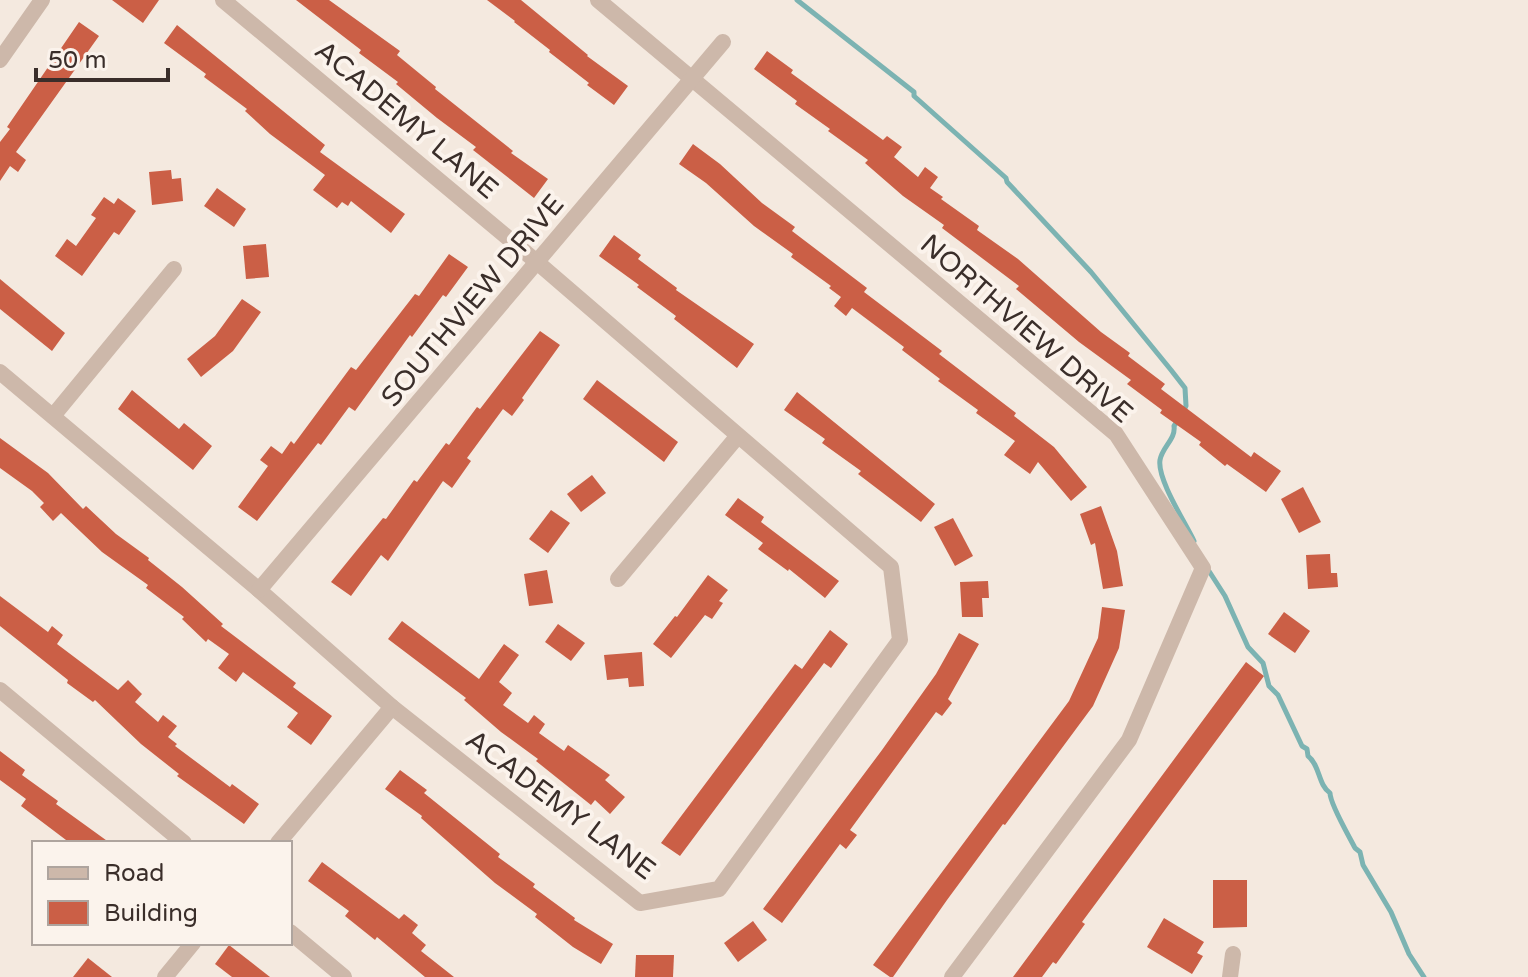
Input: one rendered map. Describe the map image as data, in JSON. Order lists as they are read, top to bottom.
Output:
{
  "streets": {
    "street": ["ACADEMY LANE", "SOUTHVIEW DRIVE", "NORTHVIEW DRIVE"]
  },
  "crossings": [
    ["ACADEMY LANE", "SOUTHVIEW DRIVE"],
    ["SOUTHVIEW DRIVE", "NORTHVIEW DRIVE"]
  ],
  "legend": ["Road", "Building"],
  "scale_bar": "50 m"
}
